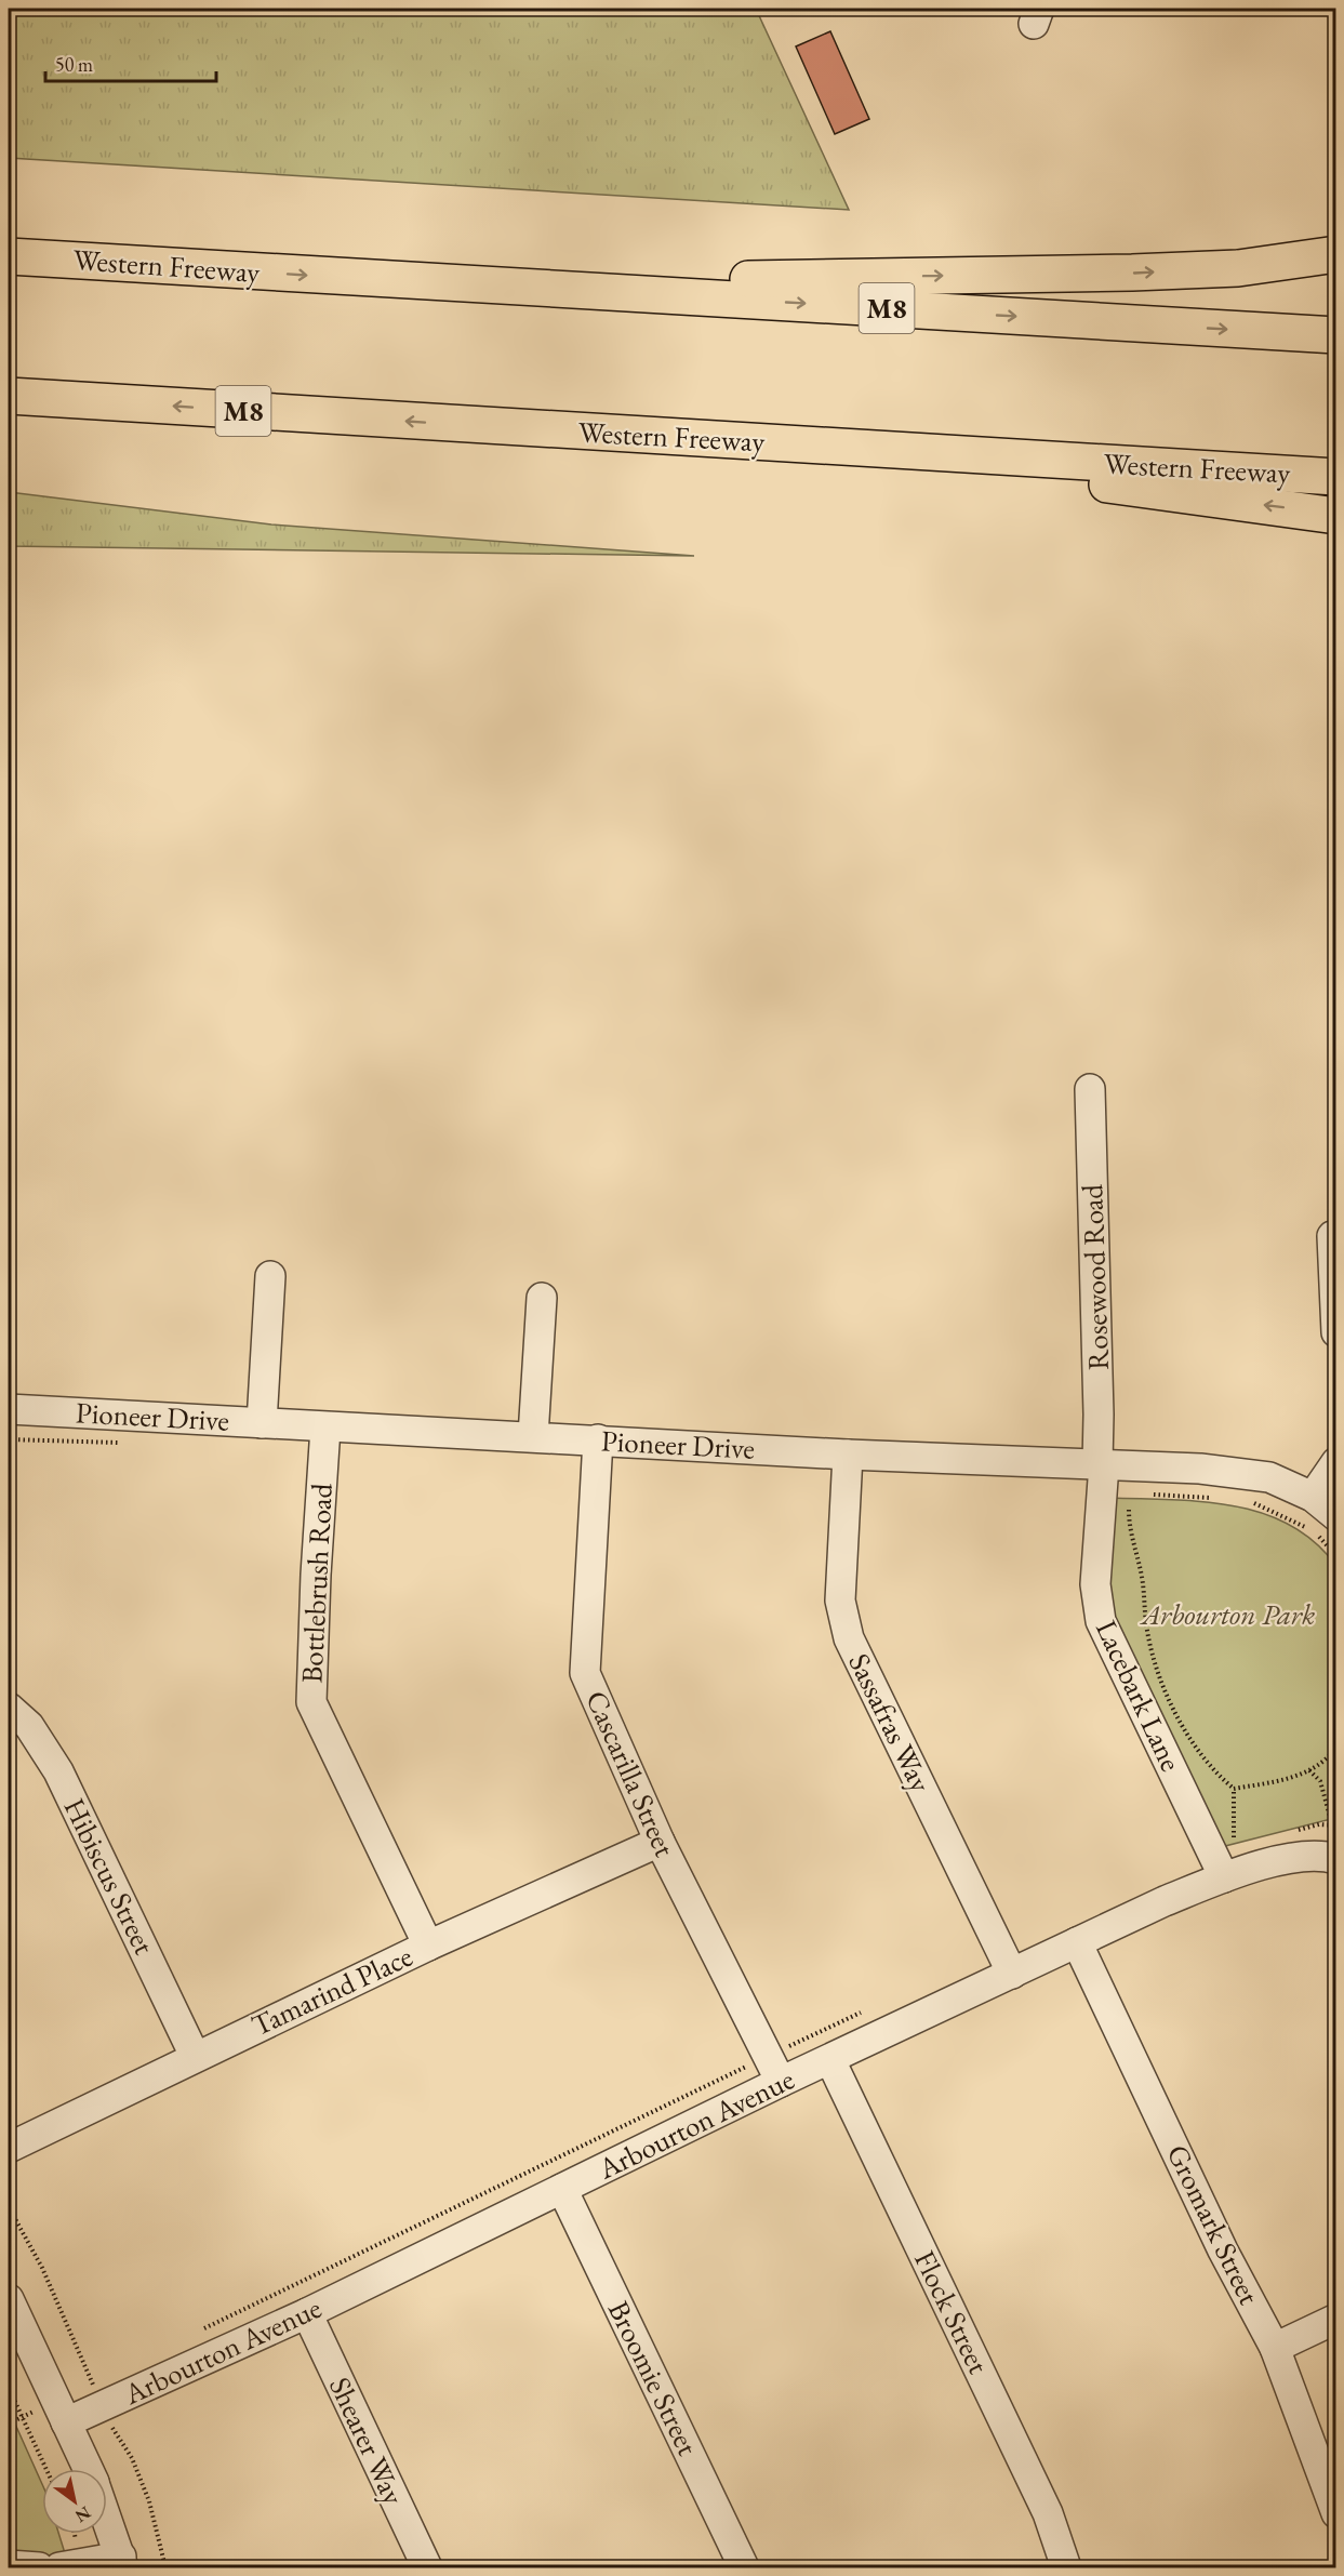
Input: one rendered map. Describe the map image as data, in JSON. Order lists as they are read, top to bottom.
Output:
{
  "streets": {
    "highway": ["Western Freeway", "M8"],
    "street": [
      "Rosewood Road",
      "Pioneer Drive",
      "Bottlebrush Road",
      "Lacebark Lane",
      "Sassafras Way",
      "Cascarilla Street",
      "Hibiscus Street",
      "Tamarind Place",
      "Arbourton Avenue",
      "Gromark Street",
      "Flock Street",
      "Broomie Street",
      "Shearer Way"
    ]
  },
  "crossings": [
    ["Rosewood Road", "Pioneer Drive"],
    ["Rosewood Road", "Lacebark Lane"],
    ["Pioneer Drive", "Bottlebrush Road"],
    ["Pioneer Drive", "Lacebark Lane"],
    ["Pioneer Drive", "Sassafras Way"],
    ["Pioneer Drive", "Cascarilla Street"],
    ["Bottlebrush Road", "Tamarind Place"],
    ["Lacebark Lane", "Arbourton Avenue"],
    ["Sassafras Way", "Arbourton Avenue"],
    ["Cascarilla Street", "Tamarind Place"],
    ["Cascarilla Street", "Arbourton Avenue"],
    ["Hibiscus Street", "Tamarind Place"],
    ["Arbourton Avenue", "Gromark Street"],
    ["Arbourton Avenue", "Flock Street"],
    ["Arbourton Avenue", "Broomie Street"],
    ["Arbourton Avenue", "Shearer Way"]
  ],
  "parks": ["Arbourton Park"],
  "scale_bar": "50 m",
  "north": "bottom right"
}
